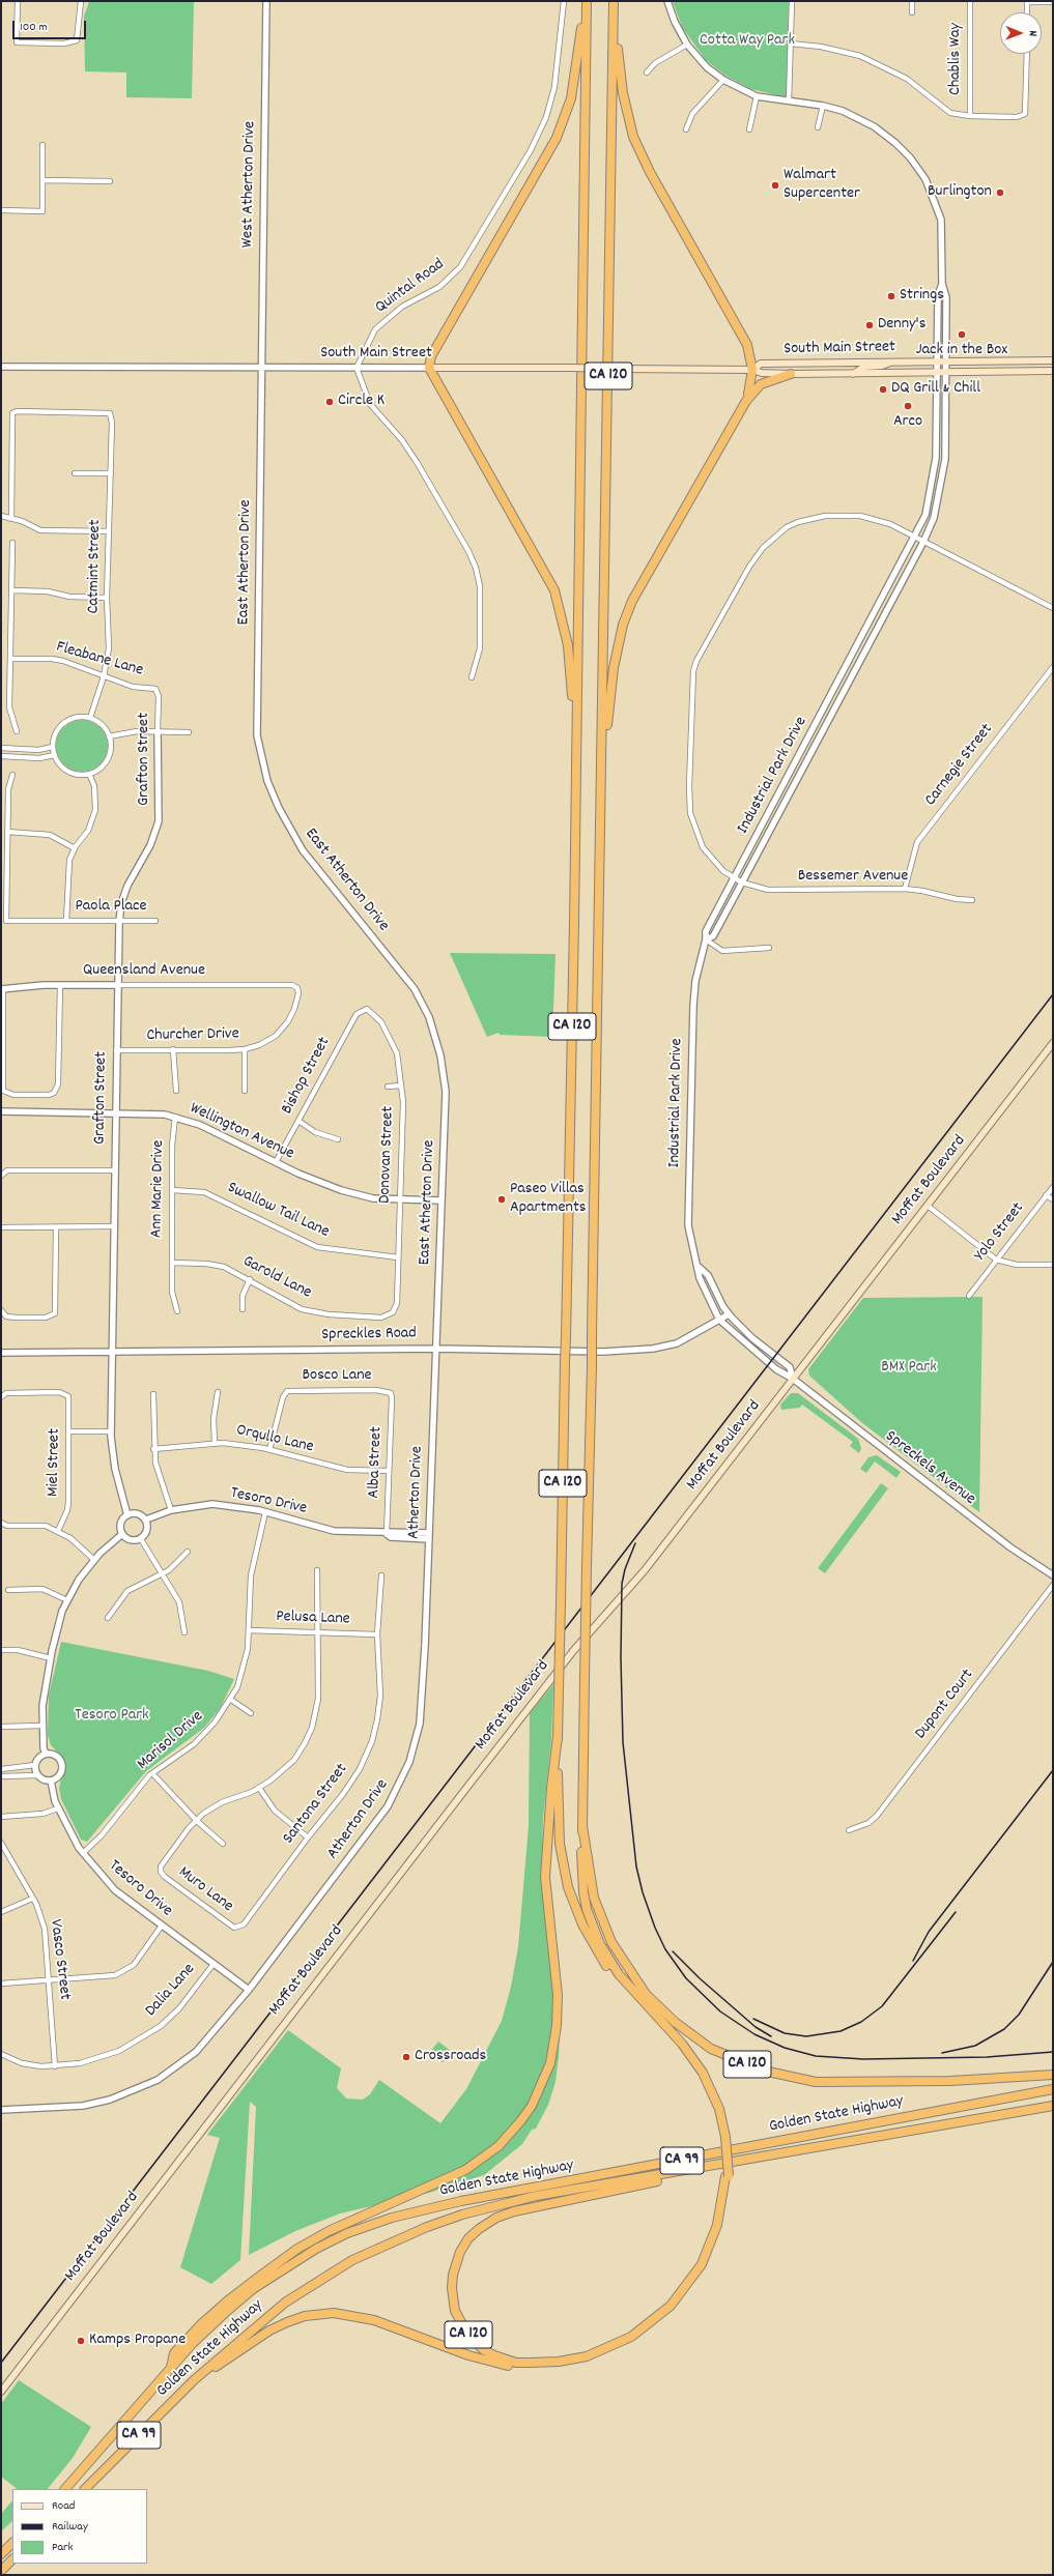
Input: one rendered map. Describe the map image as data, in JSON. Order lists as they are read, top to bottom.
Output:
{
  "streets": {
    "highway": ["CA 120", "Golden State Highway", "CA 99"],
    "main road": ["South Main Street", "Moffat Boulevard"],
    "street": [
      "Chablis Way",
      "West Atherton Drive",
      "Quintal Road",
      "East Atherton Drive",
      "Catmint Street",
      "Fleabane Lane",
      "Grafton Street",
      "Carnegie Street",
      "Industrial Park Drive",
      "Bessemer Avenue",
      "Paola Place",
      "Queensland Avenue",
      "Churcher Drive",
      "Bishop Street",
      "Wellington Avenue",
      "Donovan Street",
      "Ann Marie Drive",
      "Swallow Tail Lane",
      "Yolo Street",
      "Garold Lane",
      "Spreckles Road",
      "Bosco Lane",
      "Orqullo Lane",
      "Miel Street",
      "Alba Street",
      "Spreckels Avenue",
      "Atherton Drive",
      "Tesoro Drive",
      "Pelusa Lane",
      "Dupont Court",
      "Marisol Drive",
      "Santona Street",
      "Muro Lane",
      "Vasco Street",
      "Dalia Lane"
    ]
  },
  "crossings": [
    ["West Atherton Drive", "South Main Street"],
    ["West Atherton Drive", "East Atherton Drive"],
    ["Quintal Road", "South Main Street"],
    ["South Main Street", "East Atherton Drive"],
    ["South Main Street", "Industrial Park Drive"],
    ["CA 120", "Golden State Highway"],
    ["East Atherton Drive", "Wellington Avenue"],
    ["East Atherton Drive", "Spreckles Road"],
    ["East Atherton Drive", "Atherton Drive"],
    ["Catmint Street", "Fleabane Lane"],
    ["Fleabane Lane", "Grafton Street"],
    ["Grafton Street", "Paola Place"],
    ["Grafton Street", "Queensland Avenue"],
    ["Grafton Street", "Churcher Drive"],
    ["Grafton Street", "Wellington Avenue"],
    ["Grafton Street", "Spreckles Road"],
    ["Grafton Street", "Tesoro Drive"],
    ["Carnegie Street", "Bessemer Avenue"],
    ["Industrial Park Drive", "Bessemer Avenue"],
    ["Industrial Park Drive", "Moffat Boulevard"],
    ["Industrial Park Drive", "Spreckles Road"],
    ["Industrial Park Drive", "Spreckels Avenue"],
    ["Queensland Avenue", "Churcher Drive"],
    ["Bishop Street", "Wellington Avenue"],
    ["Bishop Street", "Donovan Street"],
    ["Wellington Avenue", "Donovan Street"],
    ["Wellington Avenue", "Ann Marie Drive"],
    ["Donovan Street", "Swallow Tail Lane"],
    ["Donovan Street", "Garold Lane"],
    ["Moffat Boulevard", "Spreckels Avenue"],
    ["Ann Marie Drive", "Swallow Tail Lane"],
    ["Ann Marie Drive", "Garold Lane"],
    ["Spreckles Road", "Atherton Drive"],
    ["Bosco Lane", "Orqullo Lane"],
    ["Bosco Lane", "Alba Street"],
    ["Orqullo Lane", "Alba Street"],
    ["Alba Street", "Tesoro Drive"],
    ["Atherton Drive", "Tesoro Drive"],
    ["Tesoro Drive", "Marisol Drive"],
    ["Tesoro Drive", "Dalia Lane"],
    ["Pelusa Lane", "Marisol Drive"],
    ["Pelusa Lane", "Santona Street"],
    ["Santona Street", "Muro Lane"],
    ["Vasco Street", "Dalia Lane"]
  ],
  "parks": ["Cotta Way Park", "BMX Park", "Tesoro Park"],
  "places": [
    "Walmart Supercenter",
    "Burlington",
    "Strings",
    "Denny's",
    "Jack in the Box",
    "DQ Grill & Chill",
    "Circle K",
    "Arco",
    "Paseo Villas Apartments",
    "Crossroads",
    "Kamps Propane"
  ],
  "legend": ["Road", "Railway", "Park"],
  "scale_bar": "100 m",
  "north": "right"
}
